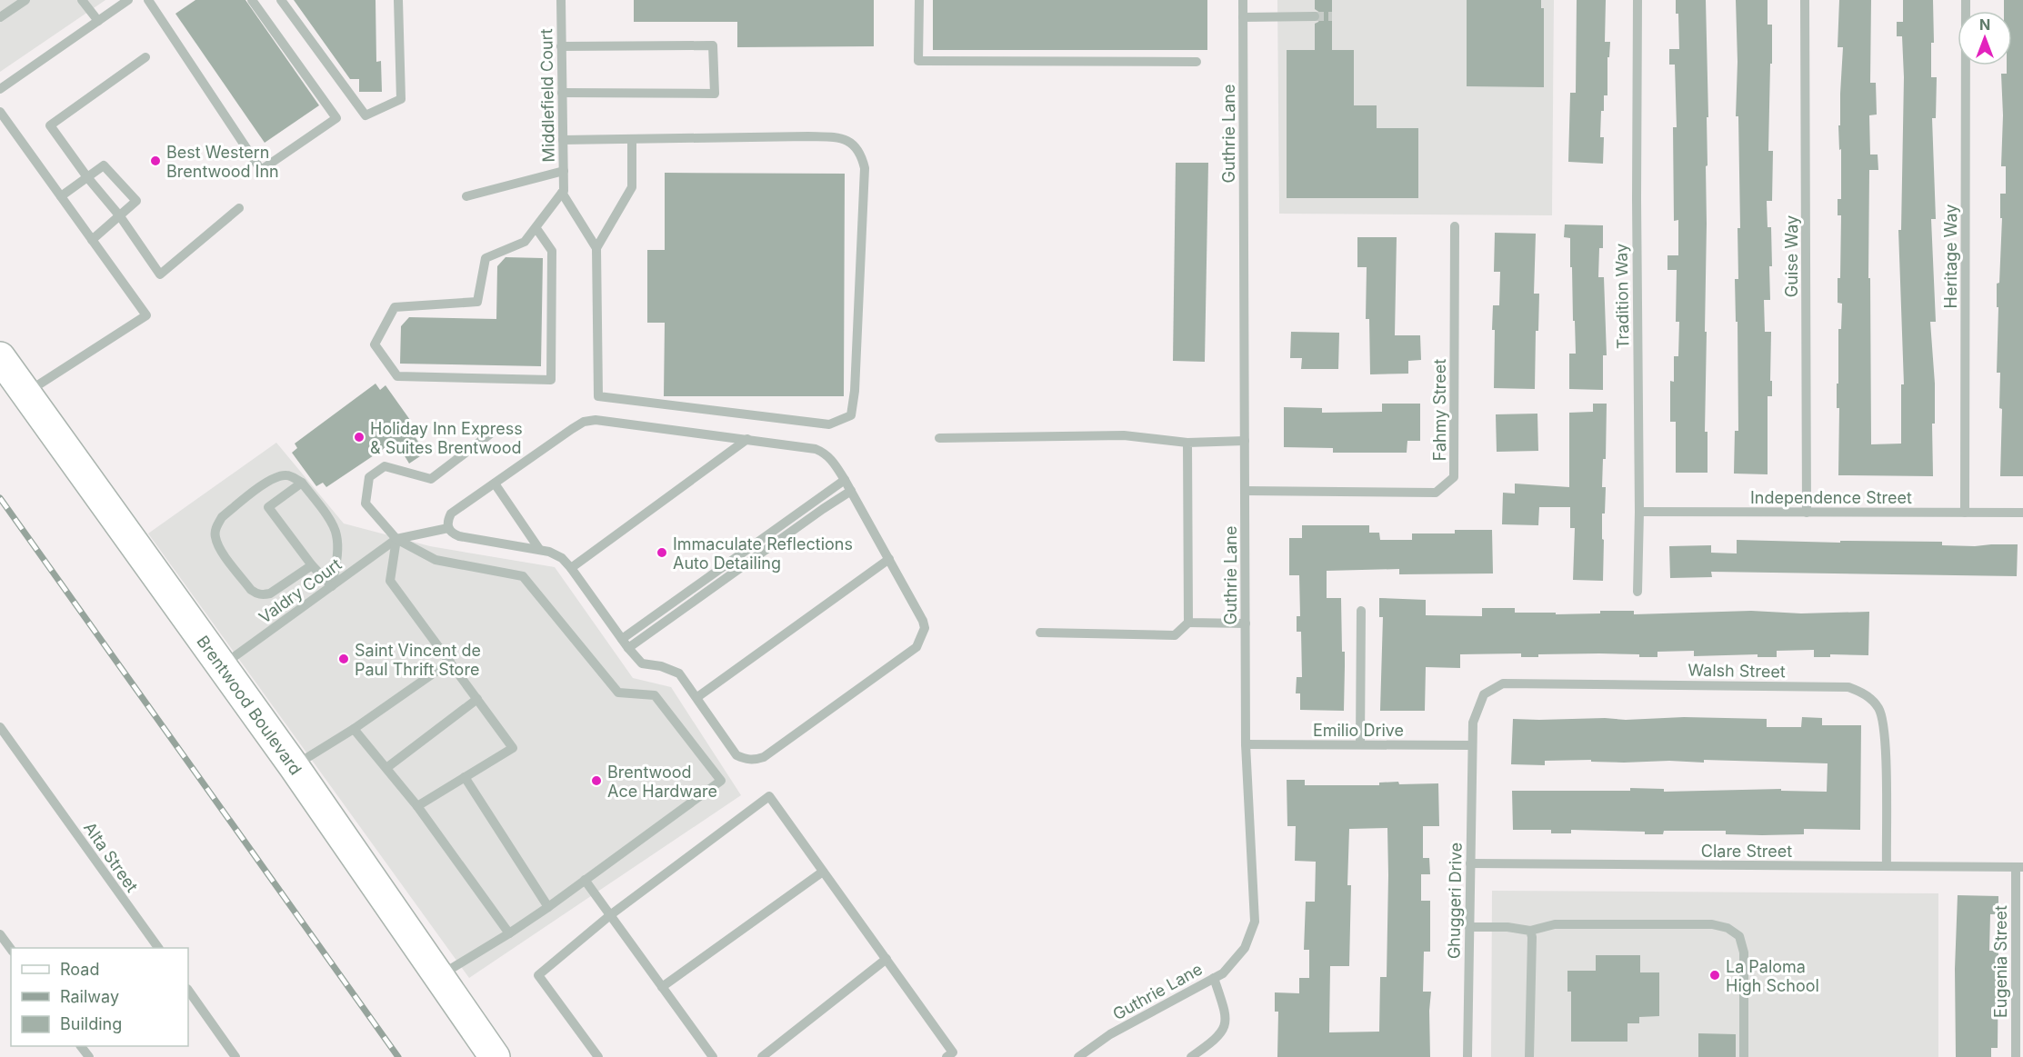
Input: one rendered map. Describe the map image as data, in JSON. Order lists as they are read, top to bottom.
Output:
{
  "streets": {
    "main road": ["Brentwood Boulevard"],
    "street": [
      "Middlefield Court",
      "Guthrie Lane",
      "Guise Way",
      "Heritage Way",
      "Tradition Way",
      "Fahmy Street",
      "Independence Street",
      "Valdry Court",
      "Walsh Street",
      "Emilio Drive",
      "Clare Street",
      "Alta Street",
      "Ghuggeri Drive",
      "Eugenia Street"
    ]
  },
  "crossings": [
    ["Guthrie Lane", "Fahmy Street"],
    ["Guthrie Lane", "Emilio Drive"],
    ["Guise Way", "Independence Street"],
    ["Heritage Way", "Independence Street"],
    ["Tradition Way", "Independence Street"],
    ["Valdry Court", "Brentwood Boulevard"],
    ["Walsh Street", "Emilio Drive"],
    ["Walsh Street", "Clare Street"],
    ["Walsh Street", "Ghuggeri Drive"],
    ["Emilio Drive", "Ghuggeri Drive"],
    ["Clare Street", "Ghuggeri Drive"],
    ["Clare Street", "Eugenia Street"]
  ],
  "places": [
    "Best Western Brentwood Inn",
    "Holiday Inn Express & Suites Brentwood",
    "Immaculate Reflections Auto Detailing",
    "Saint Vincent de Paul Thrift Store",
    "Brentwood Ace Hardware",
    "La Paloma High School"
  ],
  "legend": ["Road", "Railway", "Building"],
  "north": "top"
}
